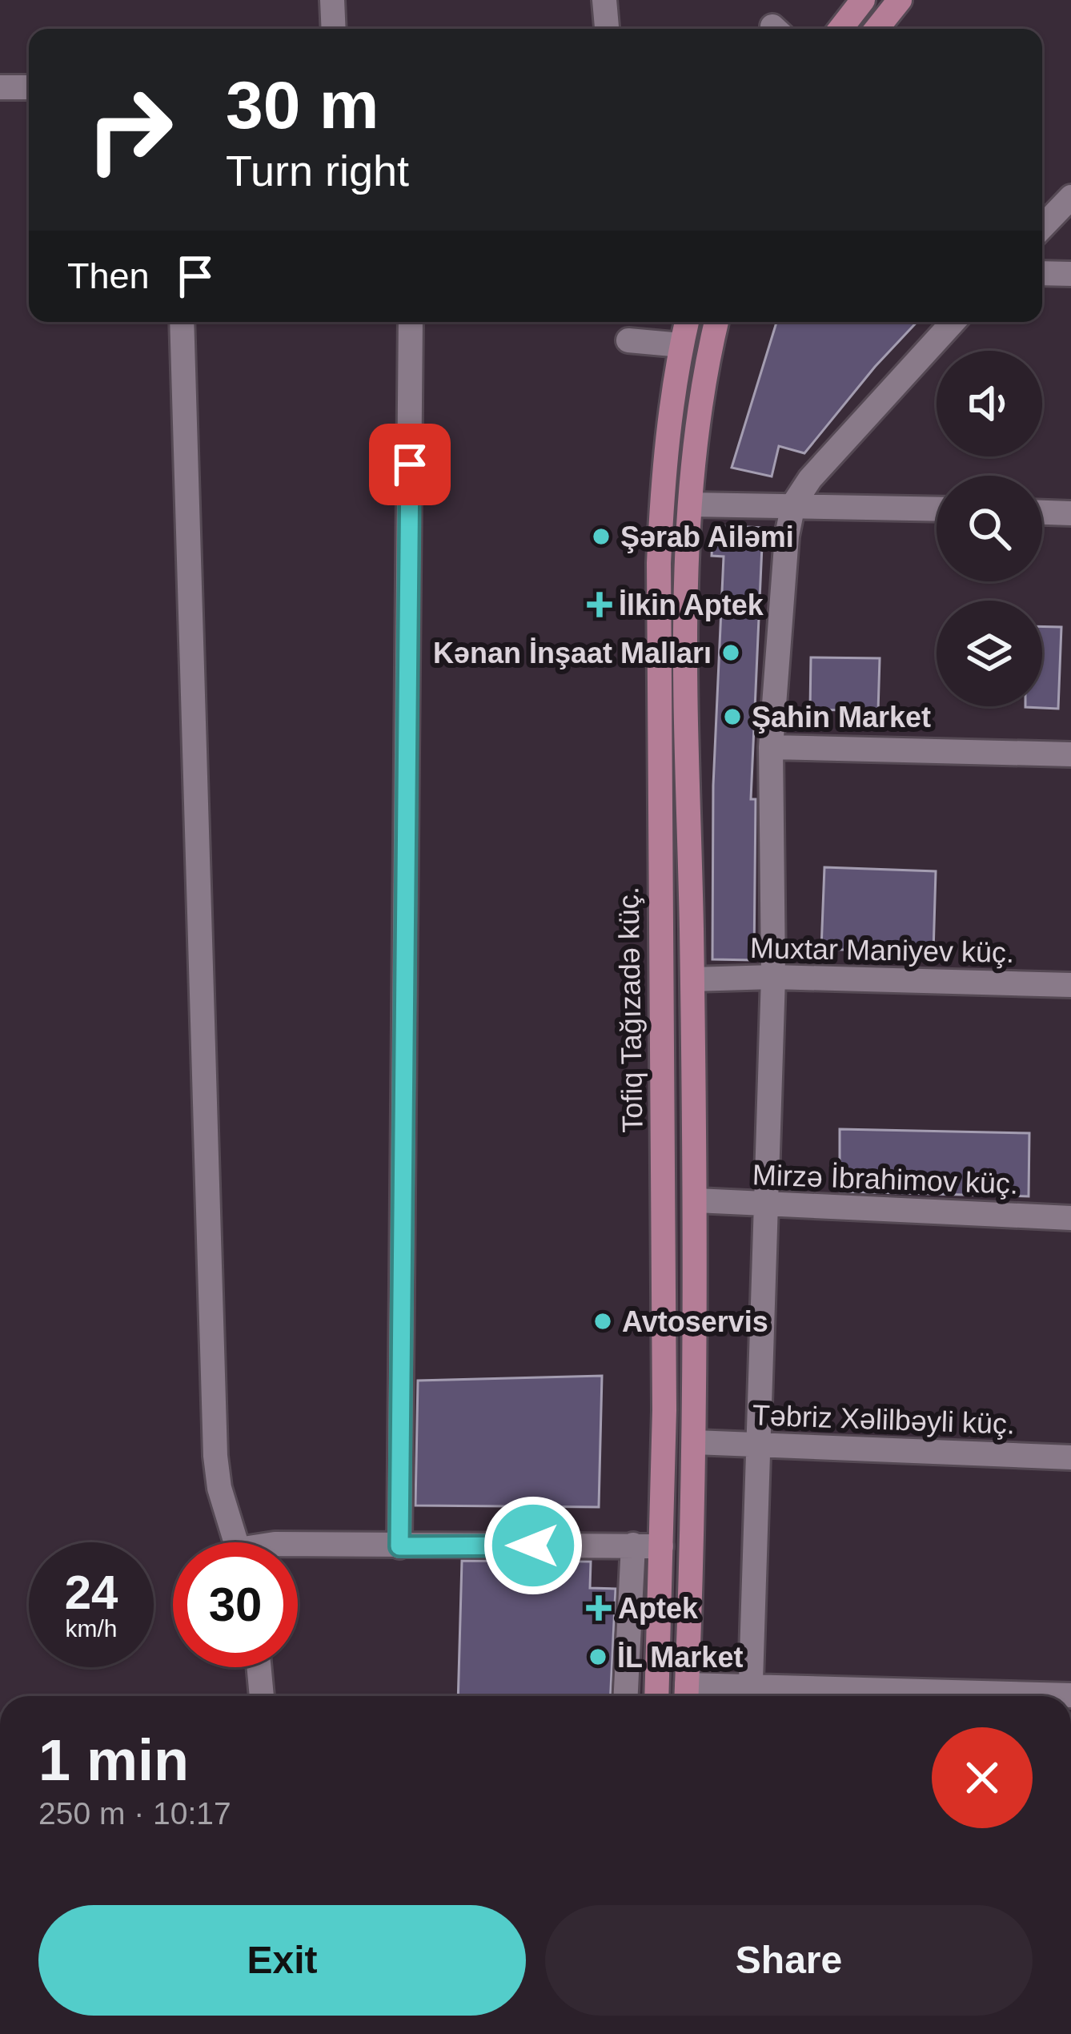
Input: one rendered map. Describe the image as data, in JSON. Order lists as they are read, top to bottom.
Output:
{
  "streets": {
    "main road": ["Tofiq Tağızadə küç."],
    "street": ["Muxtar Maniyev küç.", "Mirzə İbrahimov küç.", "Təbriz Xəlilbəyli küç."]
  },
  "places": {
    "other": [
      "Şərab Ailəmi",
      "Kənan İnşaat Malları",
      "Şahin Market",
      "Avtoservis",
      "İL Market"
    ],
    "health": ["İlkin Aptek", "Aptek"]
  },
  "page": {
    "turn": ["30 m", "Turn right"],
    "then": "Then",
    "speed": "24 km/h",
    "limit": "30",
    "heading": ["1 min", "250 m · 10:17"],
    "buttons": ["Exit", "Share"]
  }
}
